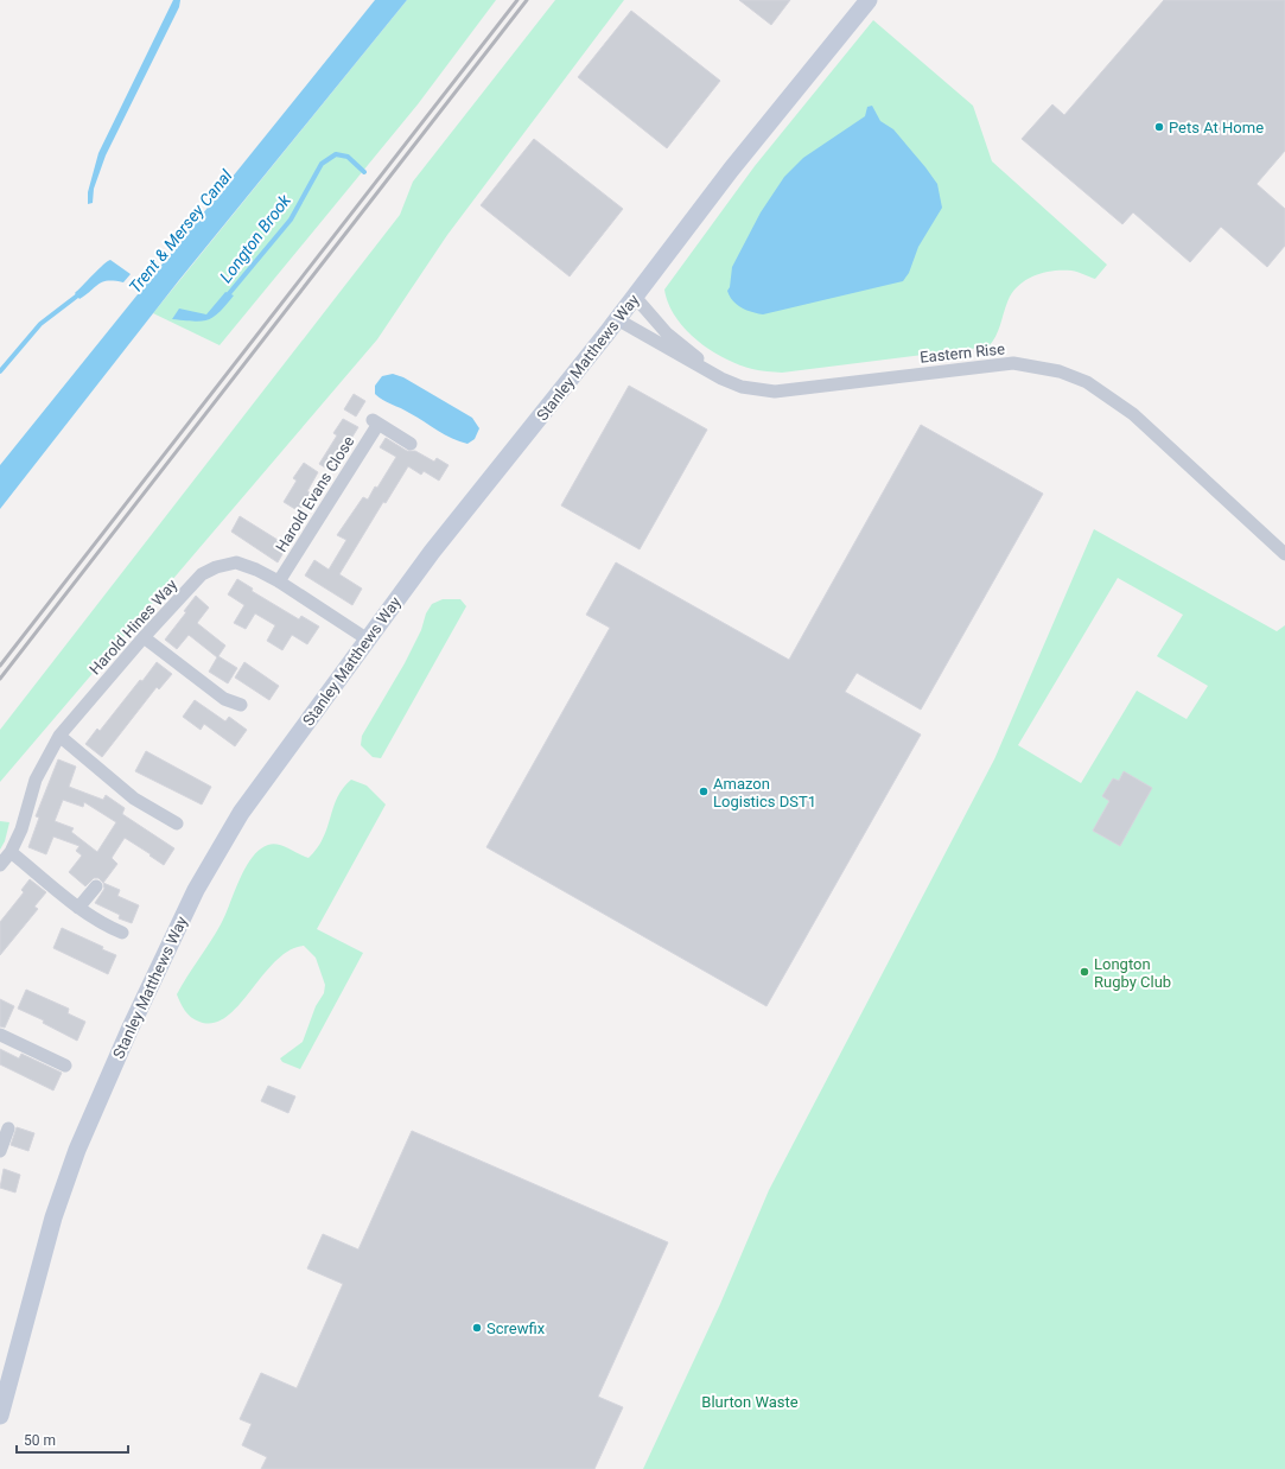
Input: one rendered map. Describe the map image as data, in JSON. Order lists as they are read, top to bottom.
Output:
{
  "streets": {
    "main road": ["Stanley Matthews Way"],
    "street": ["Eastern Rise", "Harold Evans Close", "Harold Hines Way"]
  },
  "crossings": [
    ["Eastern Rise", "Stanley Matthews Way"],
    ["Stanley Matthews Way", "Harold Hines Way"],
    ["Harold Evans Close", "Harold Hines Way"]
  ],
  "water": ["Trent & Mersey Canal", "Longton Brook"],
  "parks": ["Blurton Waste"],
  "places": [
    "Pets At Home",
    "Amazon Logistics DST1",
    "Longton Rugby Club",
    "Screwfix"
  ],
  "scale_bar": "50 m"
}
